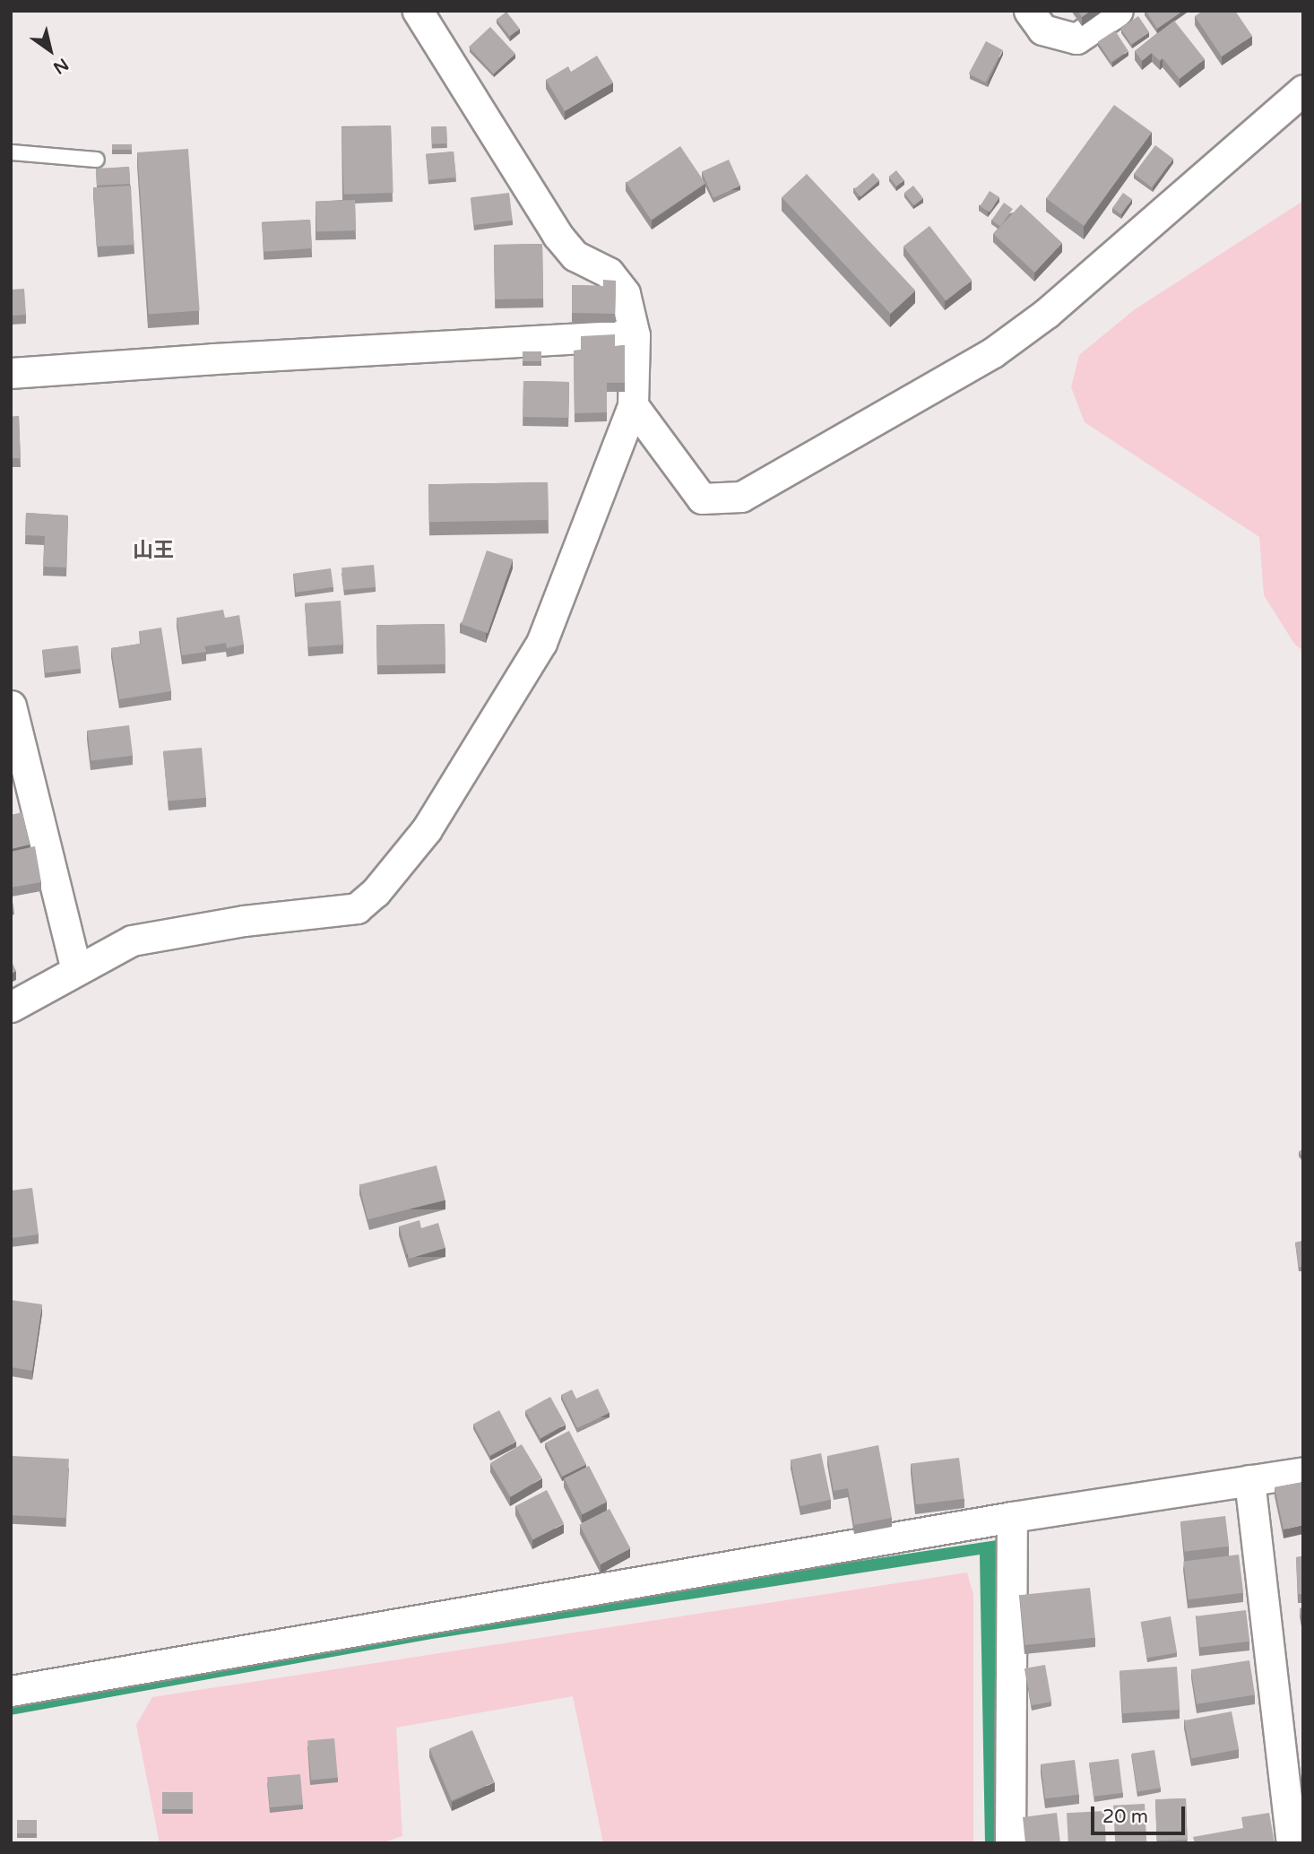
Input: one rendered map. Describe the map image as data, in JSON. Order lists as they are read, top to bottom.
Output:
{
  "districts": ["山王"],
  "scale_bar": "20 m",
  "north": "bottom right"
}
